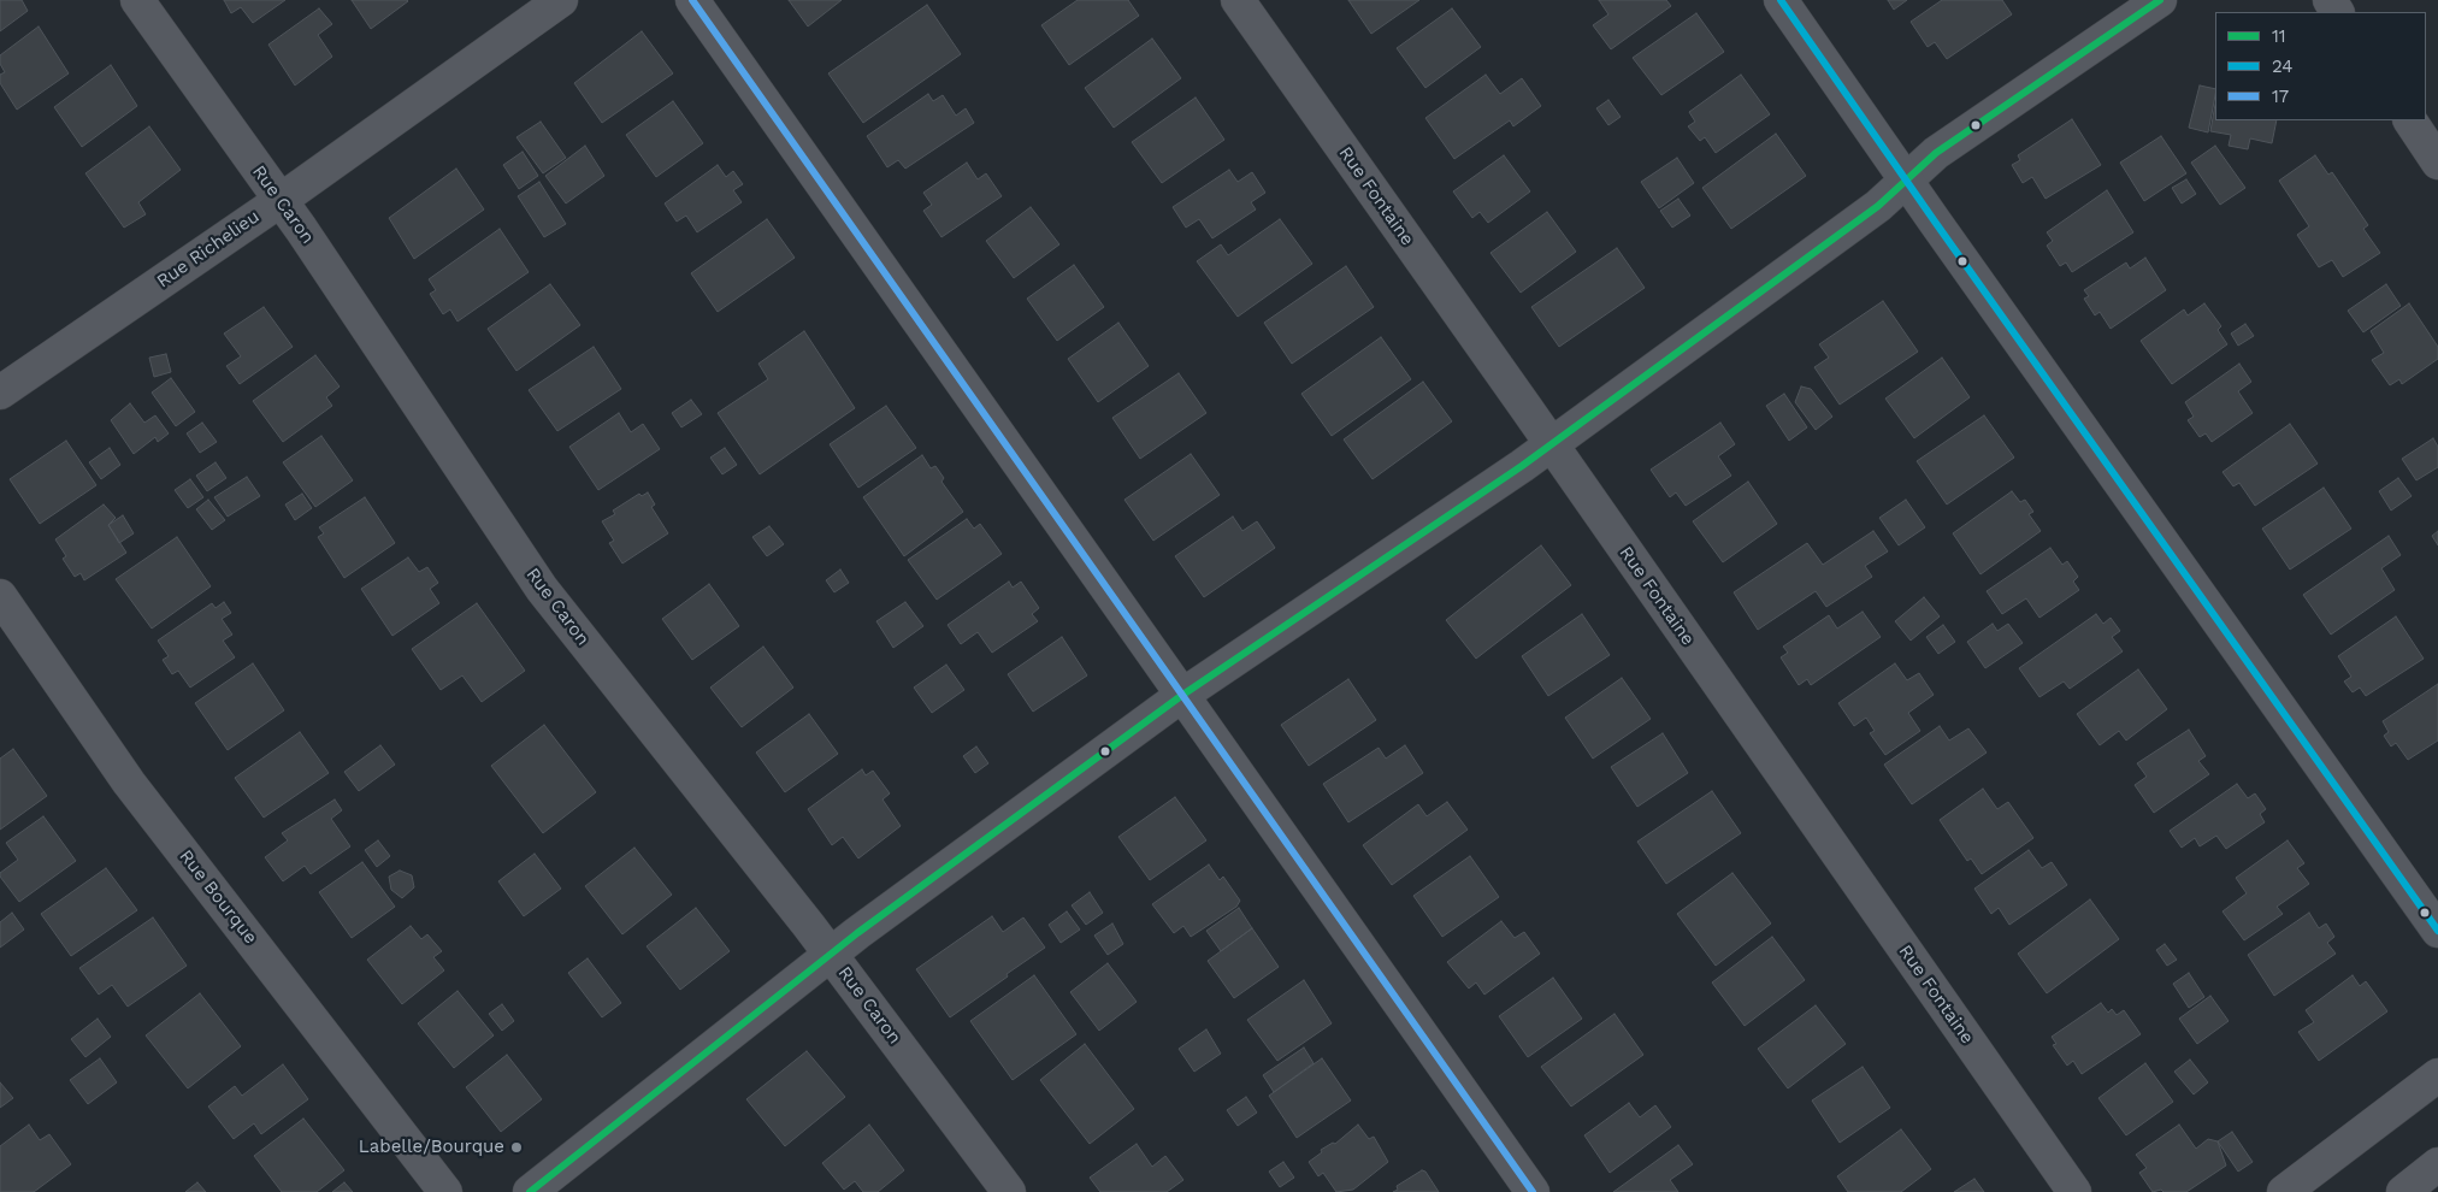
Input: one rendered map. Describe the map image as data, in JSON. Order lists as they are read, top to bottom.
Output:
{
  "streets": {
    "street": [
      "Rue Fontaine",
      "Rue Caron",
      "Rue Richelieu",
      "Rue Bourque"
    ]
  },
  "crossings": [
    ["Rue Caron", "Rue Richelieu"]
  ],
  "places": ["Labelle/Bourque"],
  "lines": ["transit line 11", "transit line 24", "transit line 17"],
  "legend": ["11", "24", "17"]
}
